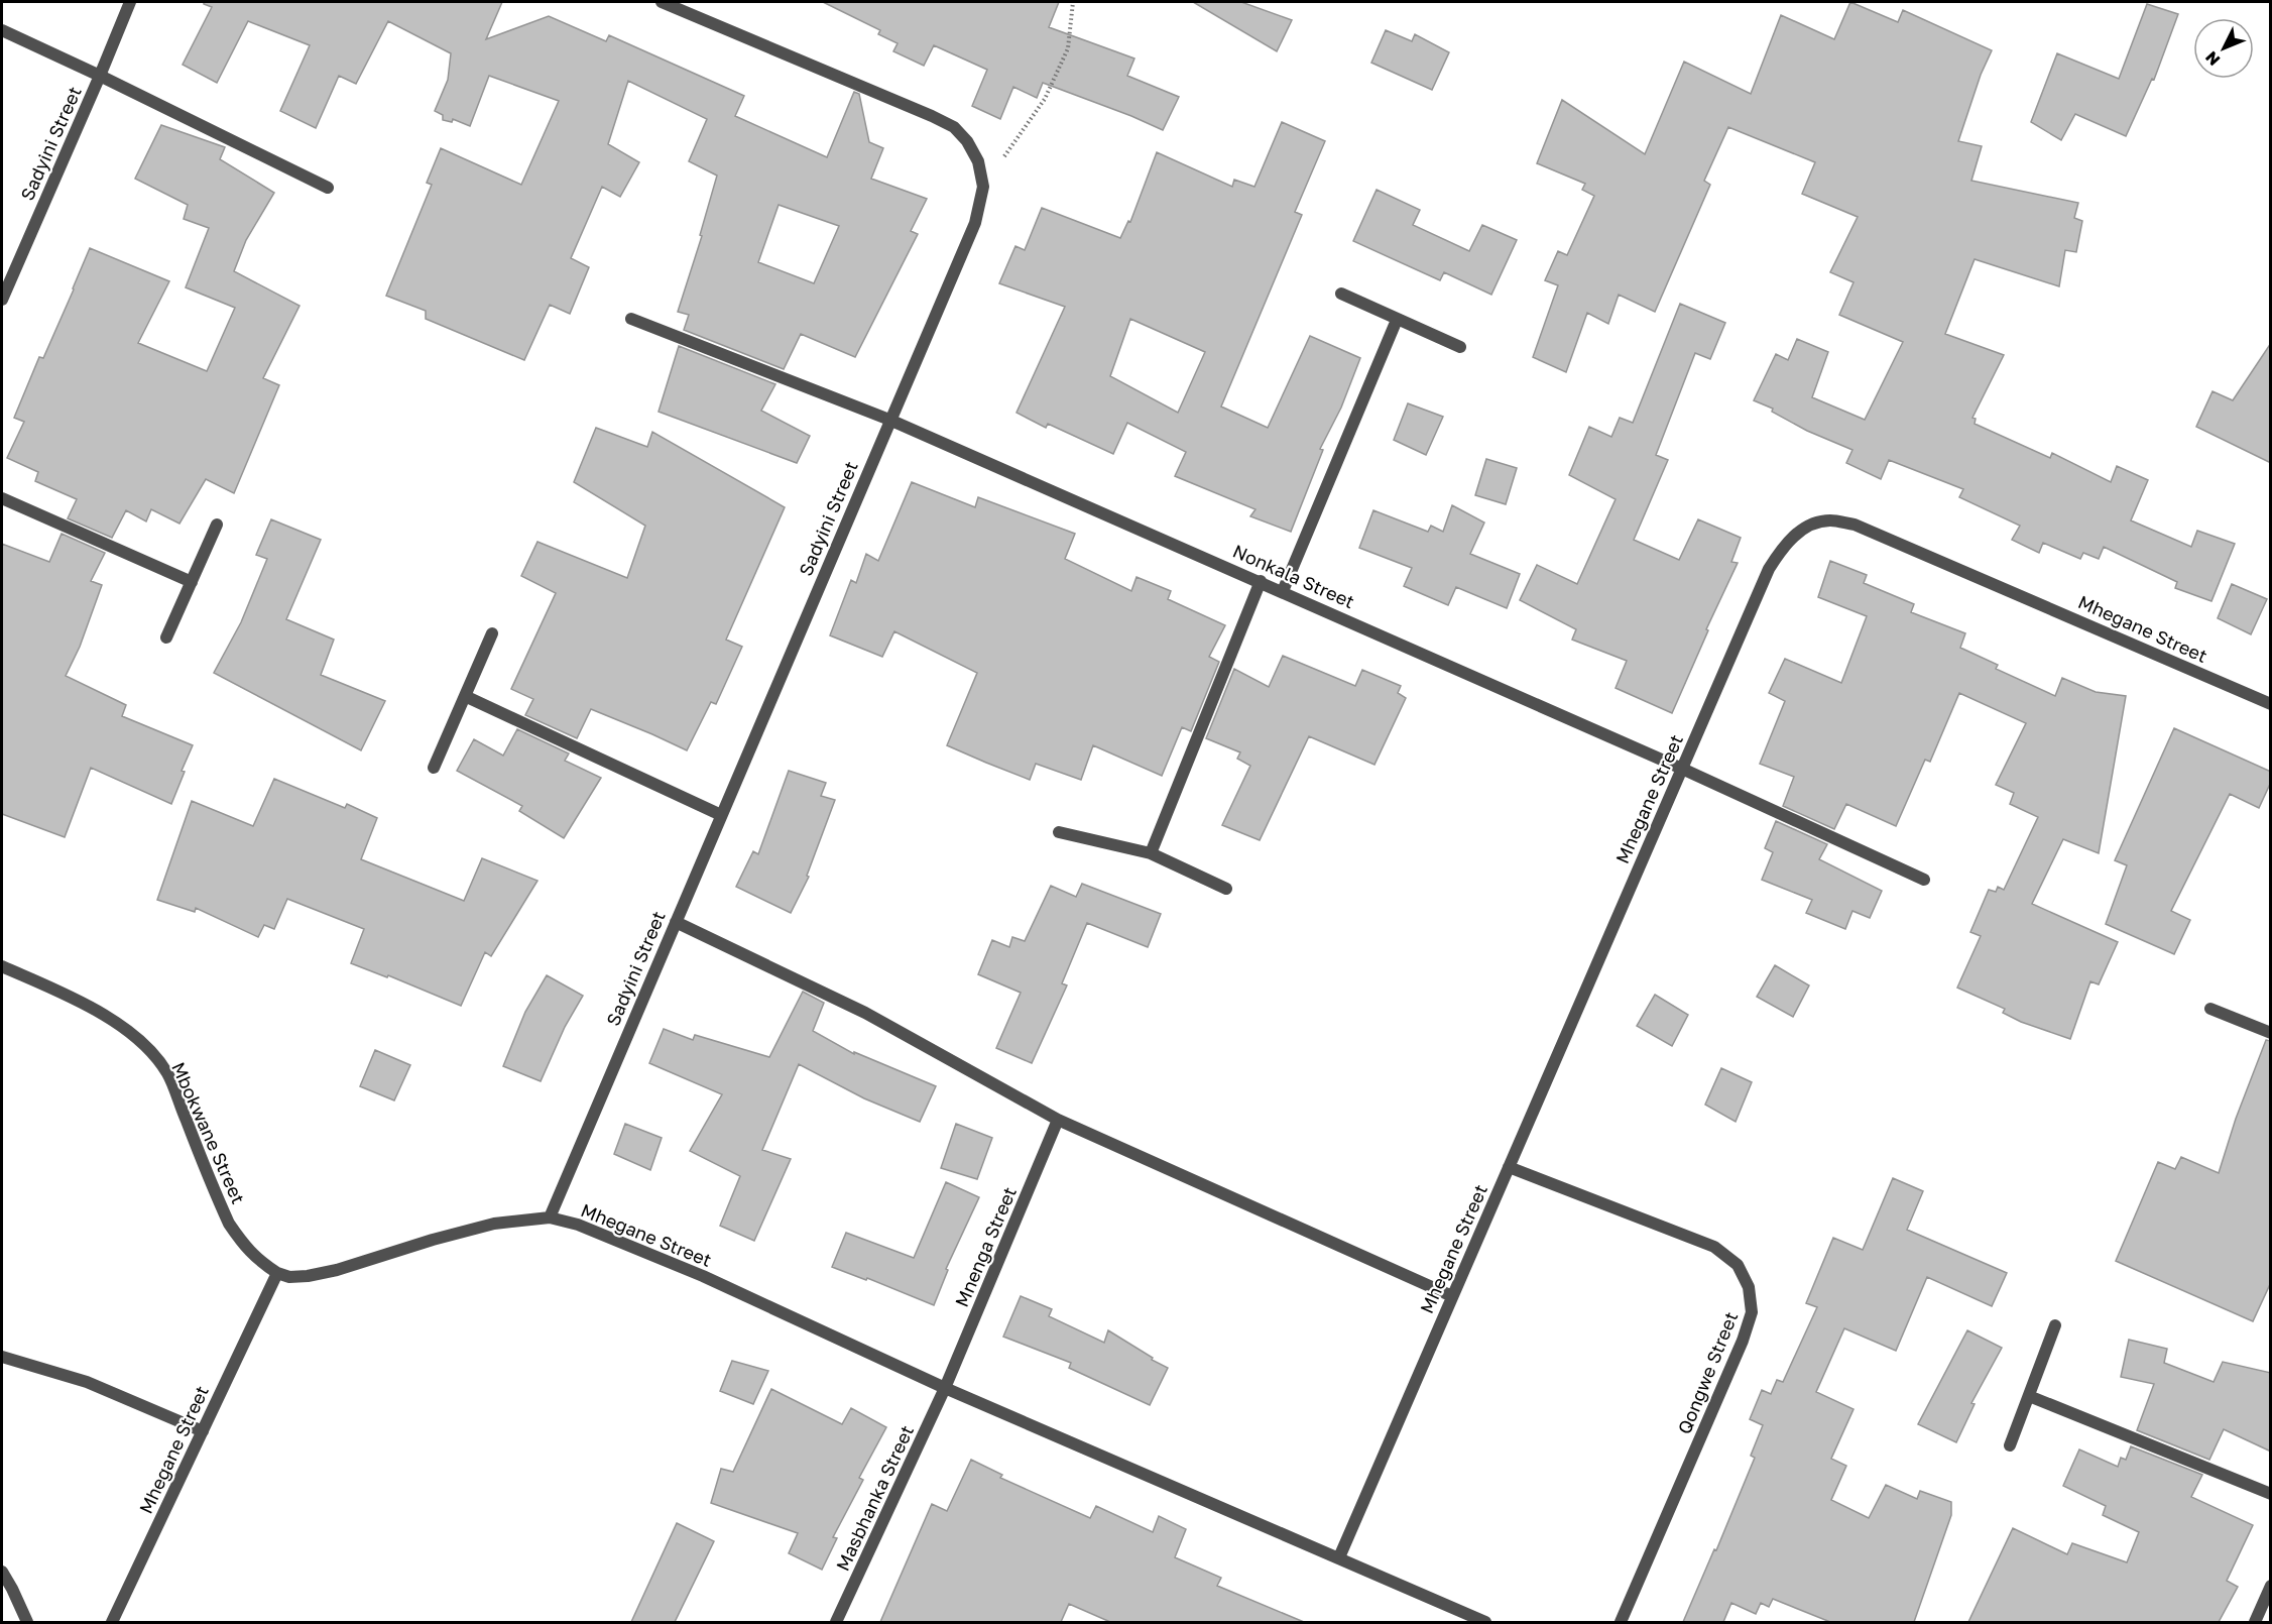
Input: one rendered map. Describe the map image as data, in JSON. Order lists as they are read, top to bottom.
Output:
{
  "streets": {
    "street": [
      "Sadyini Street",
      "Nonkala Street",
      "Mhegane Street",
      "Mbokwane Street",
      "Mnenga Street",
      "Qongwe Street",
      "Masbhanka Street"
    ]
  },
  "crossings": [
    ["Sadyini Street", "Nonkala Street"],
    ["Sadyini Street", "Mhegane Street"],
    ["Nonkala Street", "Mhegane Street"],
    ["Mhegane Street", "Mbokwane Street"],
    ["Mhegane Street", "Mnenga Street"],
    ["Mhegane Street", "Qongwe Street"],
    ["Mhegane Street", "Masbhanka Street"],
    ["Mnenga Street", "Masbhanka Street"]
  ],
  "north": "bottom left"
}
